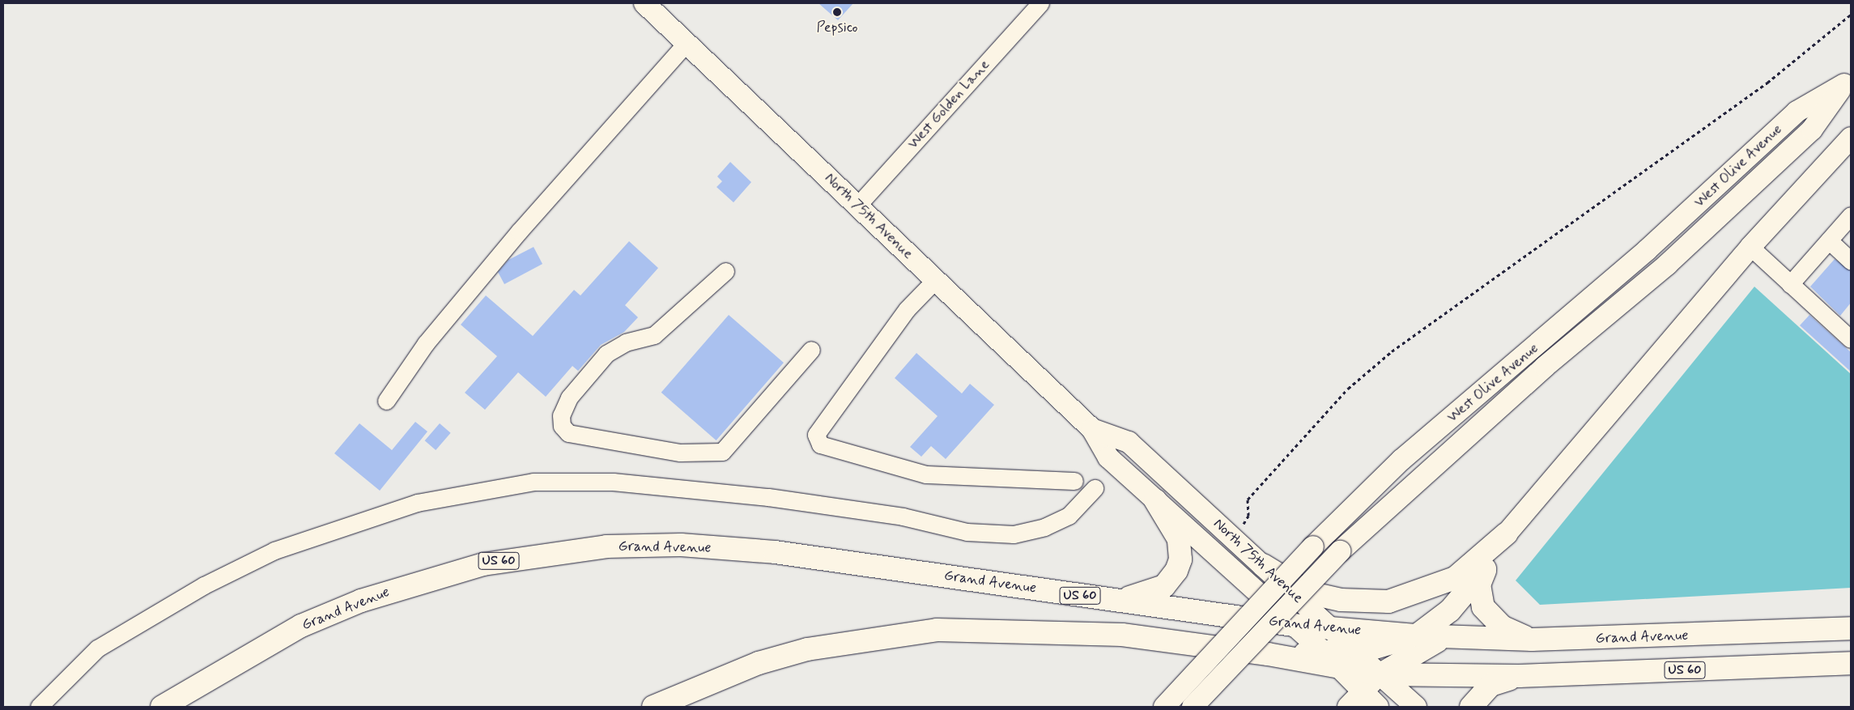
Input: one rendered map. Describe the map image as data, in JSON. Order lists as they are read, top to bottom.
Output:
{
  "streets": {
    "highway": ["Grand Avenue", "US 60"],
    "main road": ["West Olive Avenue", "North 75th Avenue"],
    "street": ["West Golden Lane"]
  },
  "crossings": [
    ["West Golden Lane", "North 75th Avenue"],
    ["North 75th Avenue", "Grand Avenue"],
    ["North 75th Avenue", "US 60"]
  ],
  "places": ["Pepsico"]
}
